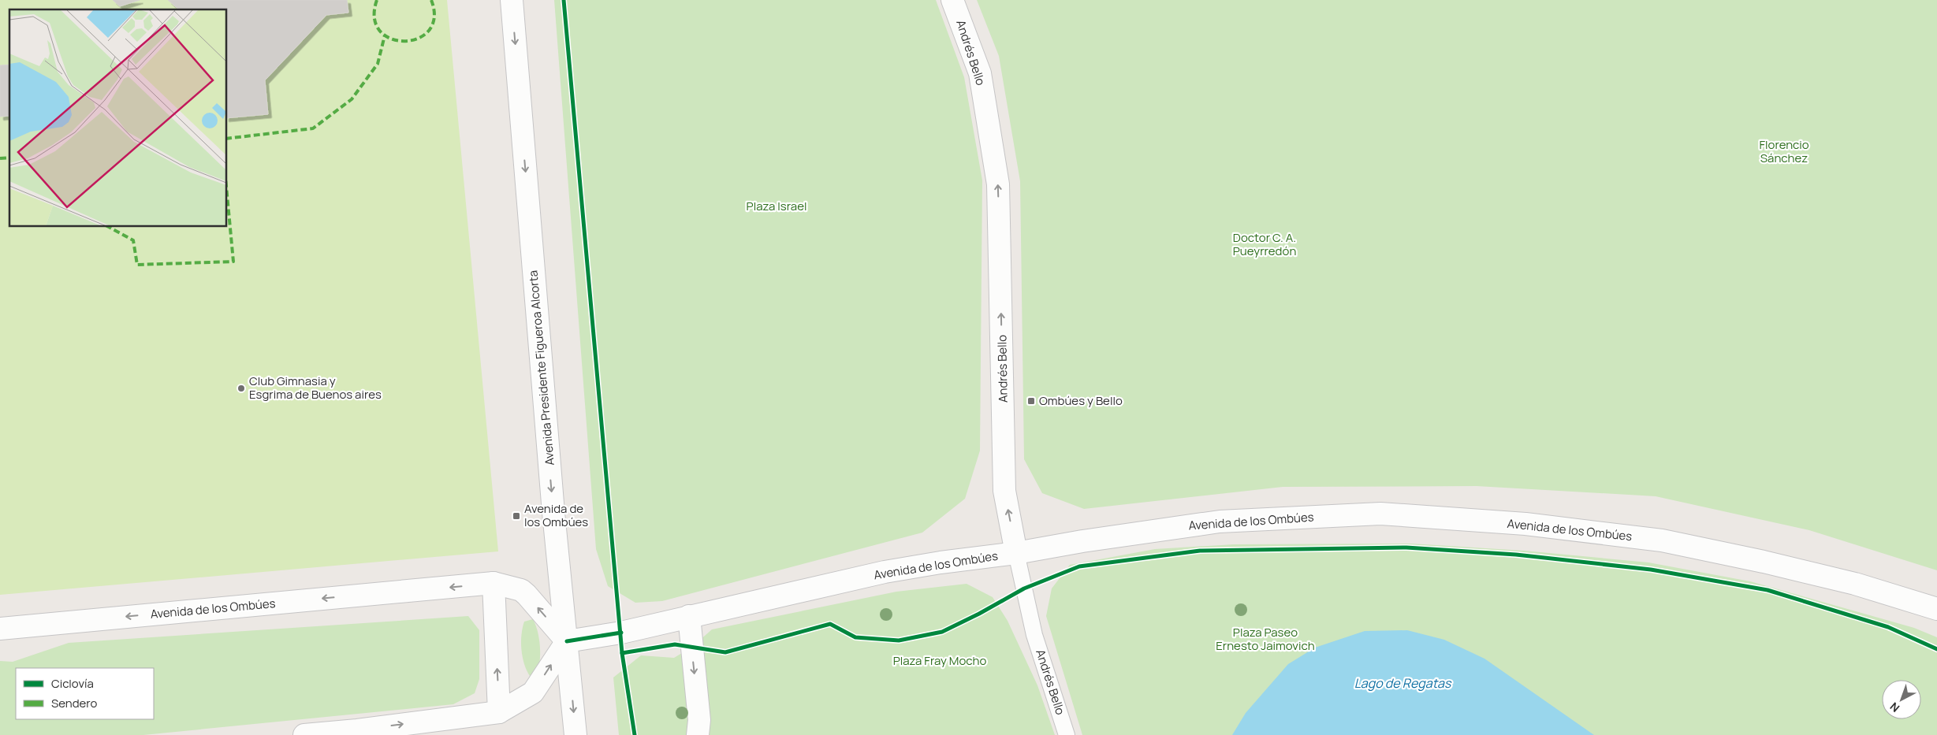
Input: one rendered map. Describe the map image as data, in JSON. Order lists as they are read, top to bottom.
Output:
{
  "streets": {
    "main road": ["Andrés Bello", "Avenida Presidente Figueroa Alcorta", "Avenida de los Ombúes"]
  },
  "crossings": [
    ["Andrés Bello", "Avenida de los Ombúes"],
    ["Avenida Presidente Figueroa Alcorta", "Avenida de los Ombúes"]
  ],
  "one_way": ["Andrés Bello"],
  "water": ["Lago de Regatas"],
  "parks": [
    "Florencio Sánchez",
    "Plaza Israel",
    "Doctor C. A. Pueyrredón",
    "Plaza Paseo Ernesto Jaimovich",
    "Plaza Fray Mocho"
  ],
  "places": {
    "other": ["Club Gimnasia y Esgrima de Buenos aires"],
    "transit": ["Ombúes y Bello", "Avenida de los Ombúes"]
  },
  "legend": ["Ciclovía", "Sendero"],
  "north": "bottom left"
}
